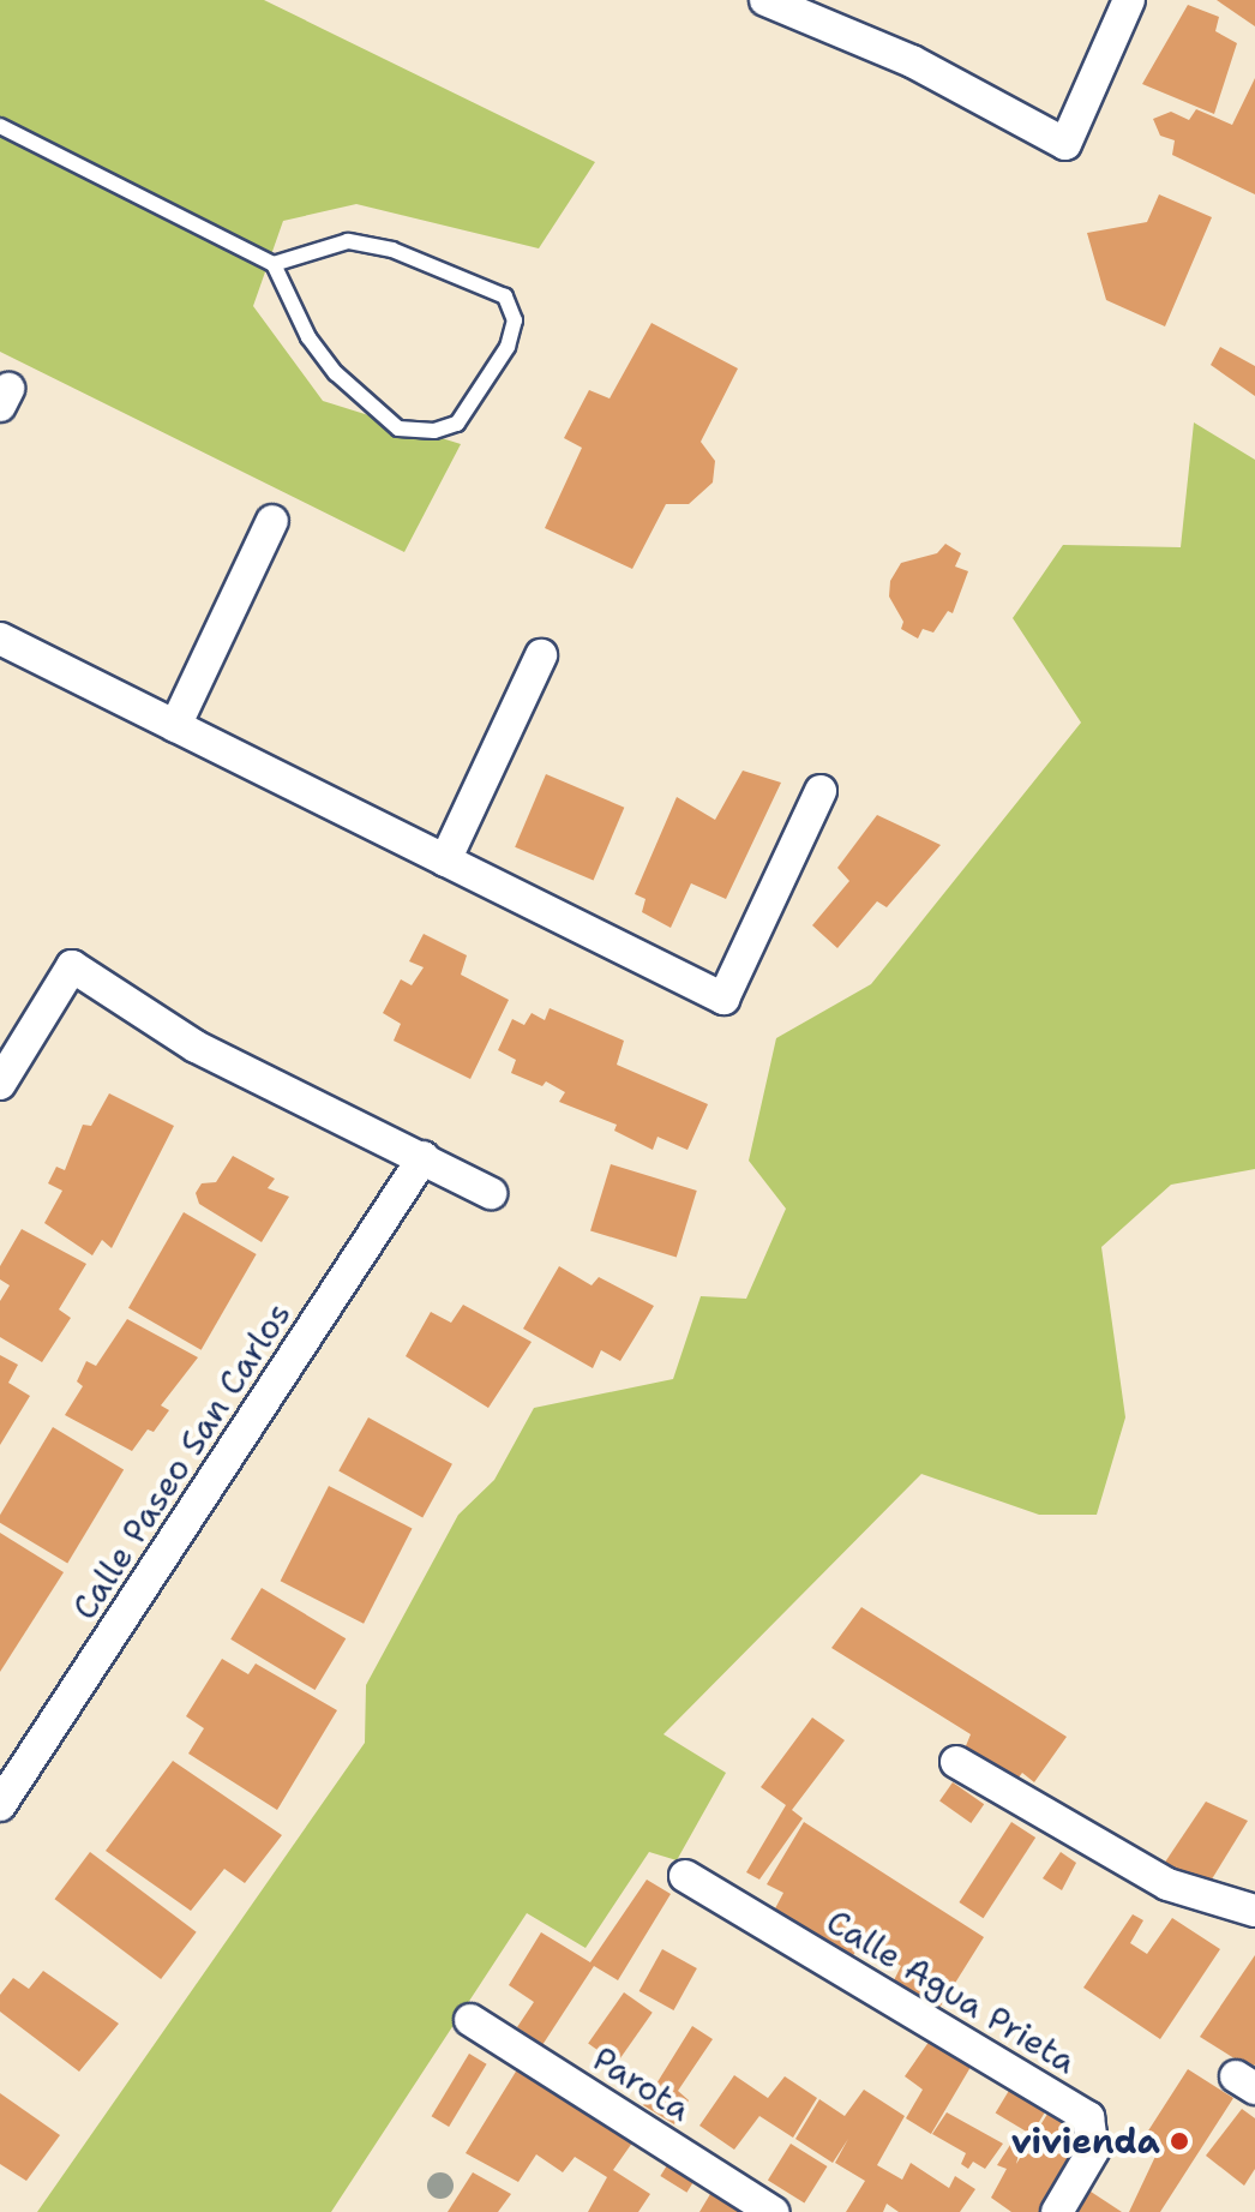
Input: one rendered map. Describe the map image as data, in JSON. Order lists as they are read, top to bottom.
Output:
{
  "streets": {
    "street": ["Calle Paseo San Carlos", "Calle Agua Prieta", "Parota"]
  },
  "places": ["vivienda"]
}
